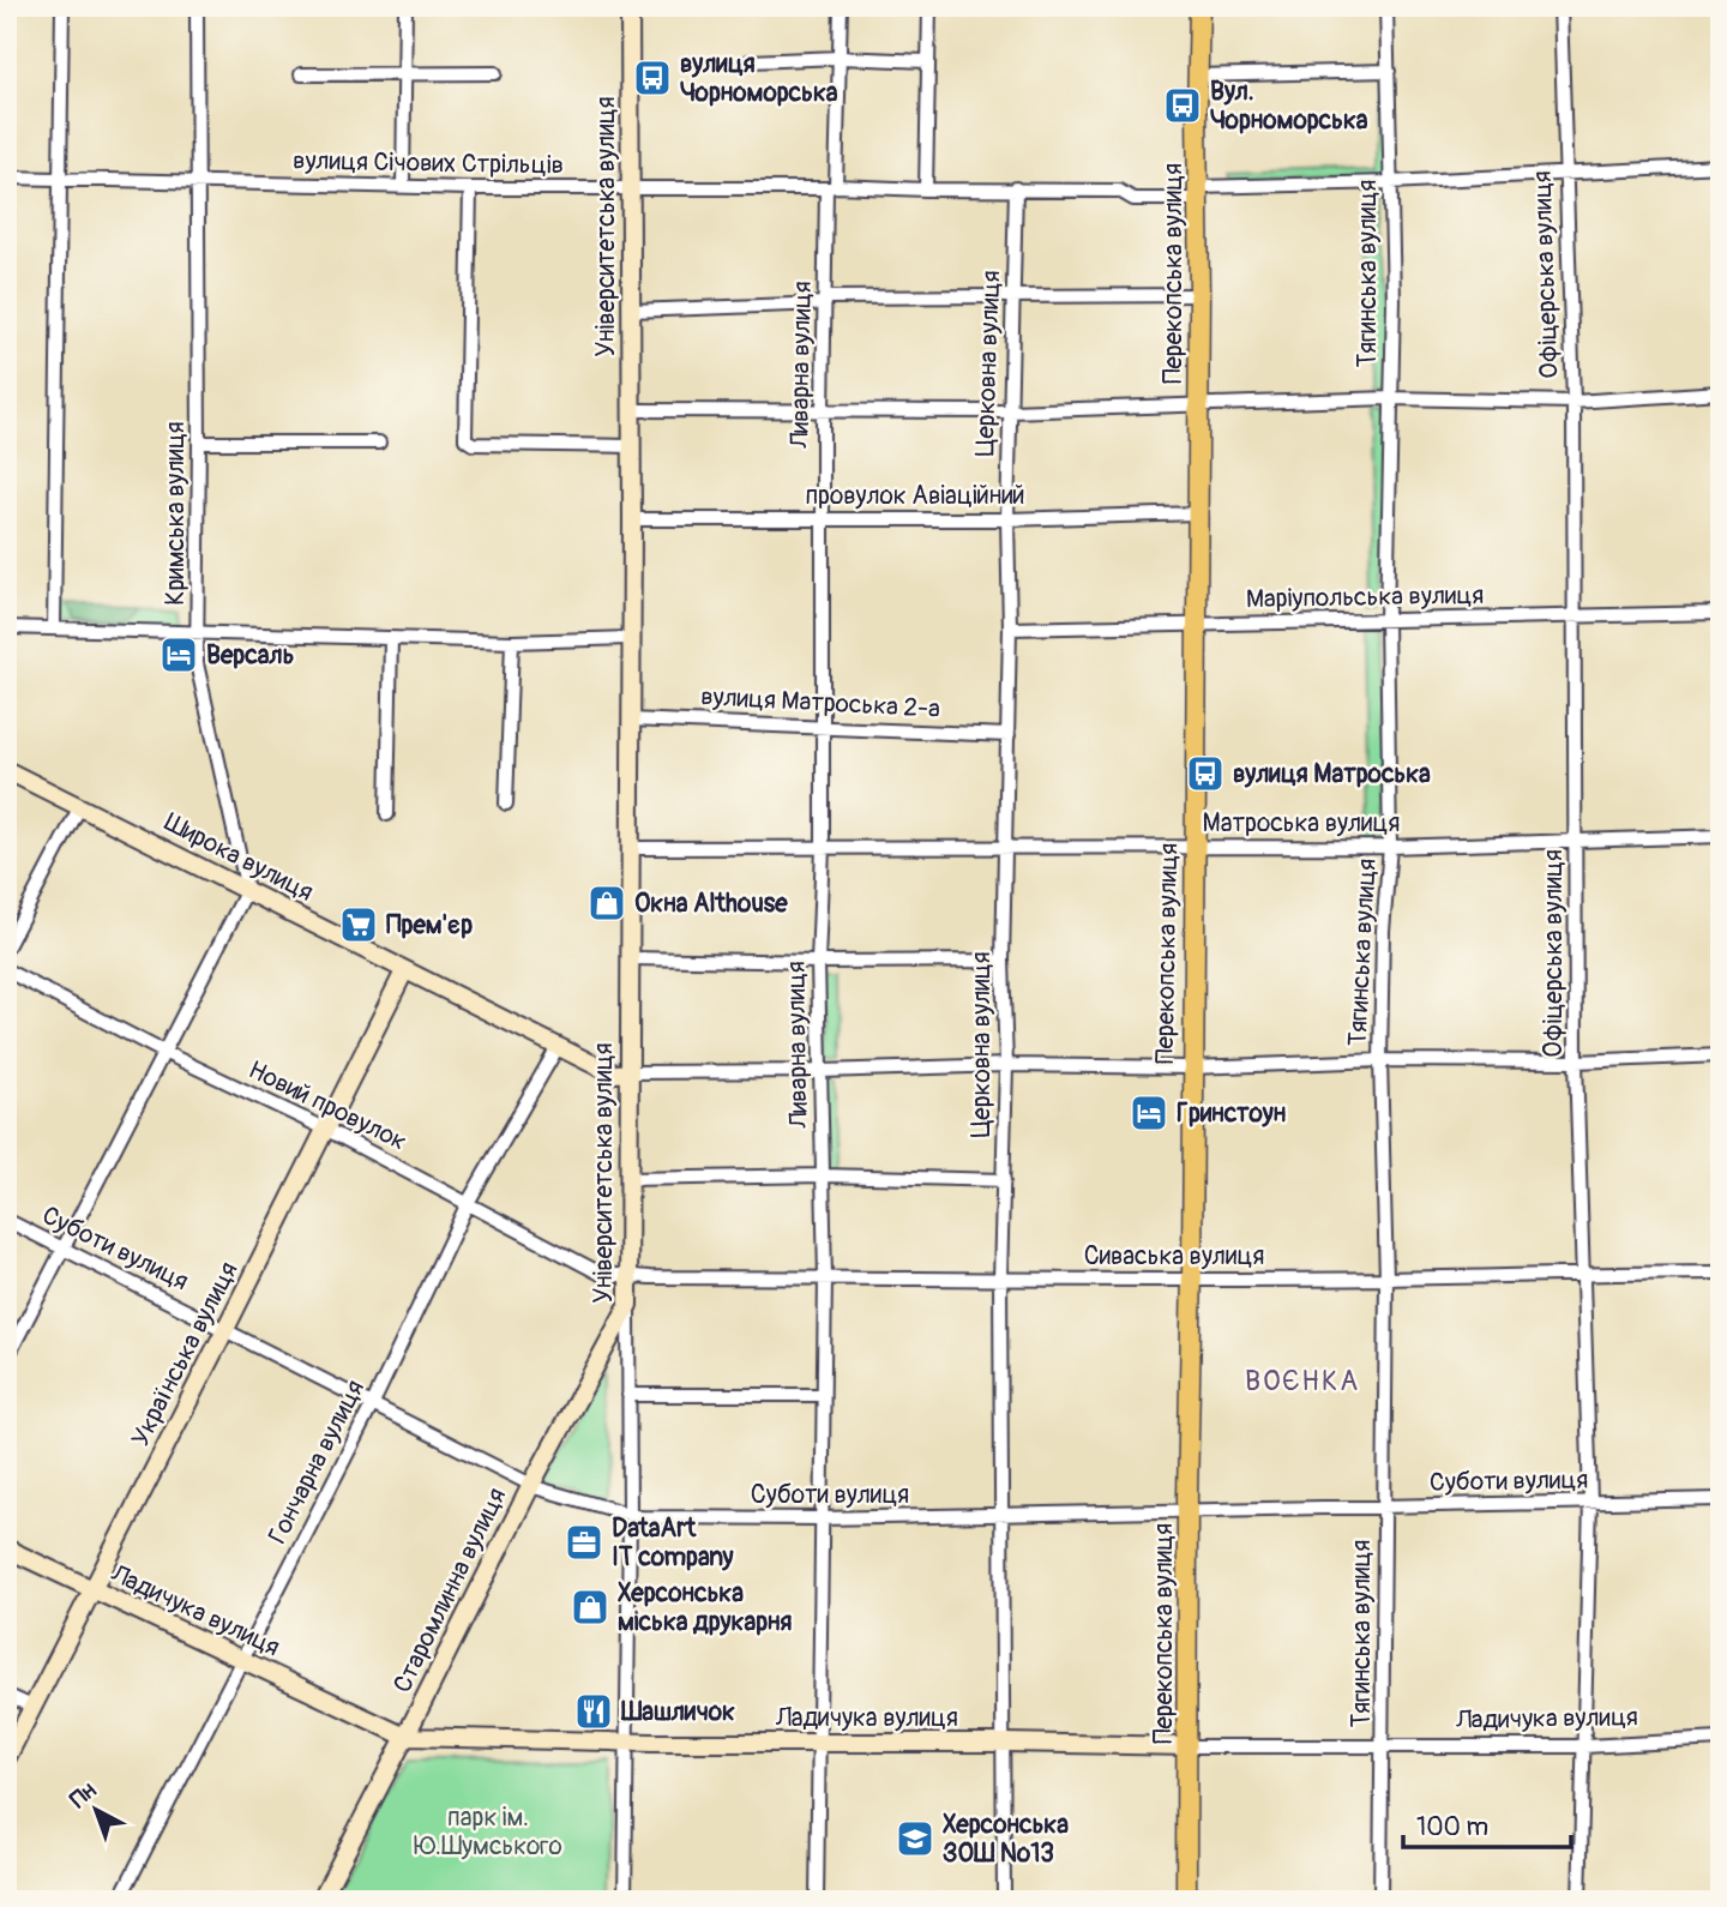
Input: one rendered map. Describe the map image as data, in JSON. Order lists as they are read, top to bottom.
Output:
{
  "streets": {
    "main road": ["Перекопська вулиця"],
    "street": [
      "вулиця Січових Стрільців",
      "Університетська вулиця",
      "Тягинська вулиця",
      "Офіцерська вулиця",
      "Церковна вулиця",
      "Ливарна вулиця",
      "провулок Авіаційний",
      "Кримська вулиця",
      "Маріупольська вулиця",
      "вулиця Матроська 2-а",
      "Матроська вулиця",
      "Широка вулиця",
      "Новий провулок",
      "Суботи вулиця",
      "Сиваська вулиця",
      "Українська вулиця",
      "Гончарна вулиця",
      "Старомлинна вулиця",
      "Ладичука вулиця"
    ]
  },
  "crossings": [
    ["вулиця Січових Стрільців", "Університетська вулиця"],
    ["вулиця Січових Стрільців", "Перекопська вулиця"],
    ["вулиця Січових Стрільців", "Тягинська вулиця"],
    ["вулиця Січових Стрільців", "Офіцерська вулиця"],
    ["вулиця Січових Стрільців", "Церковна вулиця"],
    ["вулиця Січових Стрільців", "Ливарна вулиця"],
    ["вулиця Січових Стрільців", "Кримська вулиця"],
    ["Університетська вулиця", "провулок Авіаційний"],
    ["Університетська вулиця", "вулиця Матроська 2-а"],
    ["Університетська вулиця", "Матроська вулиця"],
    ["Університетська вулиця", "Широка вулиця"],
    ["Університетська вулиця", "Новий провулок"],
    ["Університетська вулиця", "Суботи вулиця"],
    ["Університетська вулиця", "Сиваська вулиця"],
    ["Університетська вулиця", "Старомлинна вулиця"],
    ["Університетська вулиця", "Ладичука вулиця"],
    ["Перекопська вулиця", "провулок Авіаційний"],
    ["Перекопська вулиця", "Маріупольська вулиця"],
    ["Перекопська вулиця", "Матроська вулиця"],
    ["Перекопська вулиця", "Суботи вулиця"],
    ["Перекопська вулиця", "Сиваська вулиця"],
    ["Перекопська вулиця", "Ладичука вулиця"],
    ["Тягинська вулиця", "Маріупольська вулиця"],
    ["Тягинська вулиця", "Матроська вулиця"],
    ["Тягинська вулиця", "Суботи вулиця"],
    ["Тягинська вулиця", "Сиваська вулиця"],
    ["Тягинська вулиця", "Ладичука вулиця"],
    ["Офіцерська вулиця", "Маріупольська вулиця"],
    ["Офіцерська вулиця", "Матроська вулиця"],
    ["Офіцерська вулиця", "Суботи вулиця"],
    ["Офіцерська вулиця", "Сиваська вулиця"],
    ["Офіцерська вулиця", "Ладичука вулиця"],
    ["Церковна вулиця", "провулок Авіаційний"],
    ["Церковна вулиця", "Маріупольська вулиця"],
    ["Церковна вулиця", "вулиця Матроська 2-а"],
    ["Церковна вулиця", "Матроська вулиця"],
    ["Церковна вулиця", "Суботи вулиця"],
    ["Церковна вулиця", "Сиваська вулиця"],
    ["Церковна вулиця", "Ладичука вулиця"],
    ["Ливарна вулиця", "провулок Авіаційний"],
    ["Ливарна вулиця", "вулиця Матроська 2-а"],
    ["Ливарна вулиця", "Матроська вулиця"],
    ["Ливарна вулиця", "Суботи вулиця"],
    ["Ливарна вулиця", "Сиваська вулиця"],
    ["Ливарна вулиця", "Ладичука вулиця"],
    ["Кримська вулиця", "Широка вулиця"],
    ["Широка вулиця", "Українська вулиця"],
    ["Широка вулиця", "Гончарна вулиця"],
    ["Новий провулок", "Сиваська вулиця"],
    ["Новий провулок", "Українська вулиця"],
    ["Новий провулок", "Гончарна вулиця"],
    ["Суботи вулиця", "Українська вулиця"],
    ["Суботи вулиця", "Гончарна вулиця"],
    ["Суботи вулиця", "Старомлинна вулиця"],
    ["Українська вулиця", "Ладичука вулиця"],
    ["Гончарна вулиця", "Ладичука вулиця"],
    ["Старомлинна вулиця", "Ладичука вулиця"]
  ],
  "districts": ["ВОЄНКА"],
  "parks": ["парк ім. Ю.Шумського"],
  "places": {
    "bus stop": ["вулиця Чорноморська", "Вул. Чорноморська", "вулиця Матроська"],
    "hotel": ["Версаль", "Гринстоун"],
    "shop": ["Окна Althouse", "Херсонська міська друкарня"],
    "supermarket": ["Прем'єр"],
    "office": ["DataArt IT company"],
    "restaurant": ["Шашличок"],
    "school or university": ["Херсонська ЗОШ №13"]
  },
  "scale_bar": "100 m",
  "north": "top left"
}
